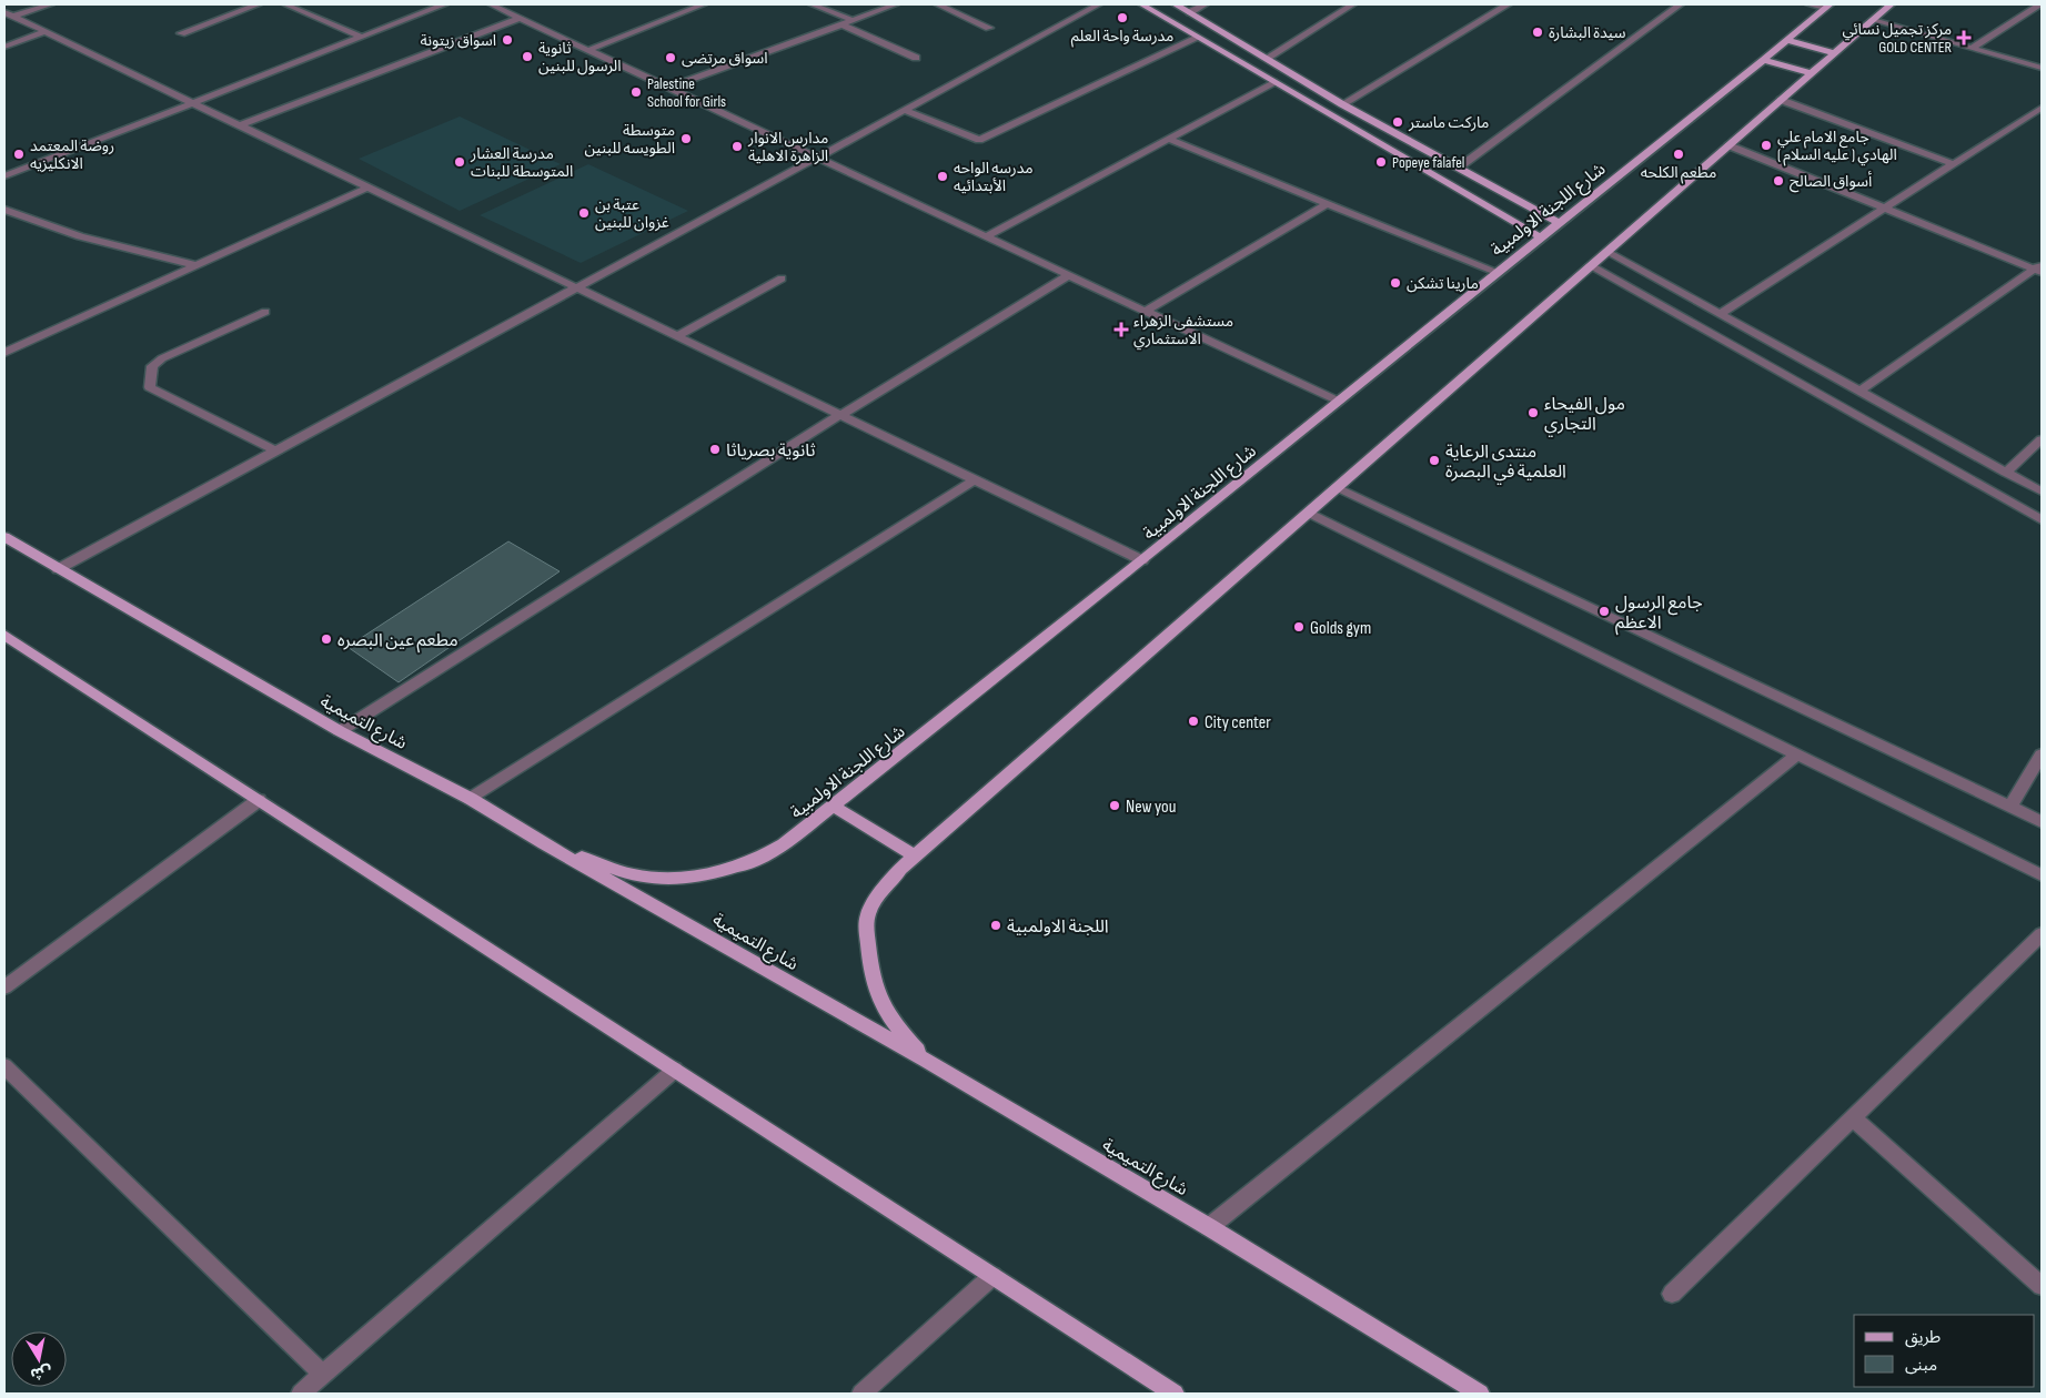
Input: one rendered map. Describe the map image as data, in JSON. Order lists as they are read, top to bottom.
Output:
{
  "streets": {
    "main road": ["شارع اللجنة الاولمبية", "شارع التميمية"]
  },
  "crossings": [
    ["شارع اللجنة الاولمبية", "شارع التميمية"]
  ],
  "places": {
    "other": [
      "مدرسة واحة العلم",
      "سيدة البشارة",
      "اسواق زيتونة",
      "ثانوية الرسول للبنين",
      "اسواق مرتضى",
      "Palestine School for Girls",
      "ماركت ماستر",
      "متوسطة الطويسه للبنين",
      "جامع الامام علي الهادي ( عليه السلام )",
      "مدارس الانوار الزاهرة الاهلية",
      "روضة المعتمد الانكليزيه",
      "مطعم الكلحه",
      "مدرسة العشار المتوسطة للبنات",
      "Popeye falafel",
      "مدرسه الواحه الأبتدائيه",
      "أسواق الصالح",
      "عتبة بن غزوان للبنين",
      "مارينا تشكن",
      "مول الفيحاء التجاري",
      "ثانوية بصرياثا",
      "منتدى الرعاية العلمية في البصرة",
      "جامع الرسول الاعظم",
      "Golds gym",
      "مطعم عين البصره",
      "City center",
      "New you",
      "اللجنة الاولمبية"
    ],
    "health": ["مركز تجميل نسائي GOLD CENTER", "مستشفى الزهراء الاستثماري"]
  },
  "legend": ["طريق", "مبنى"],
  "north": "bottom"
}
